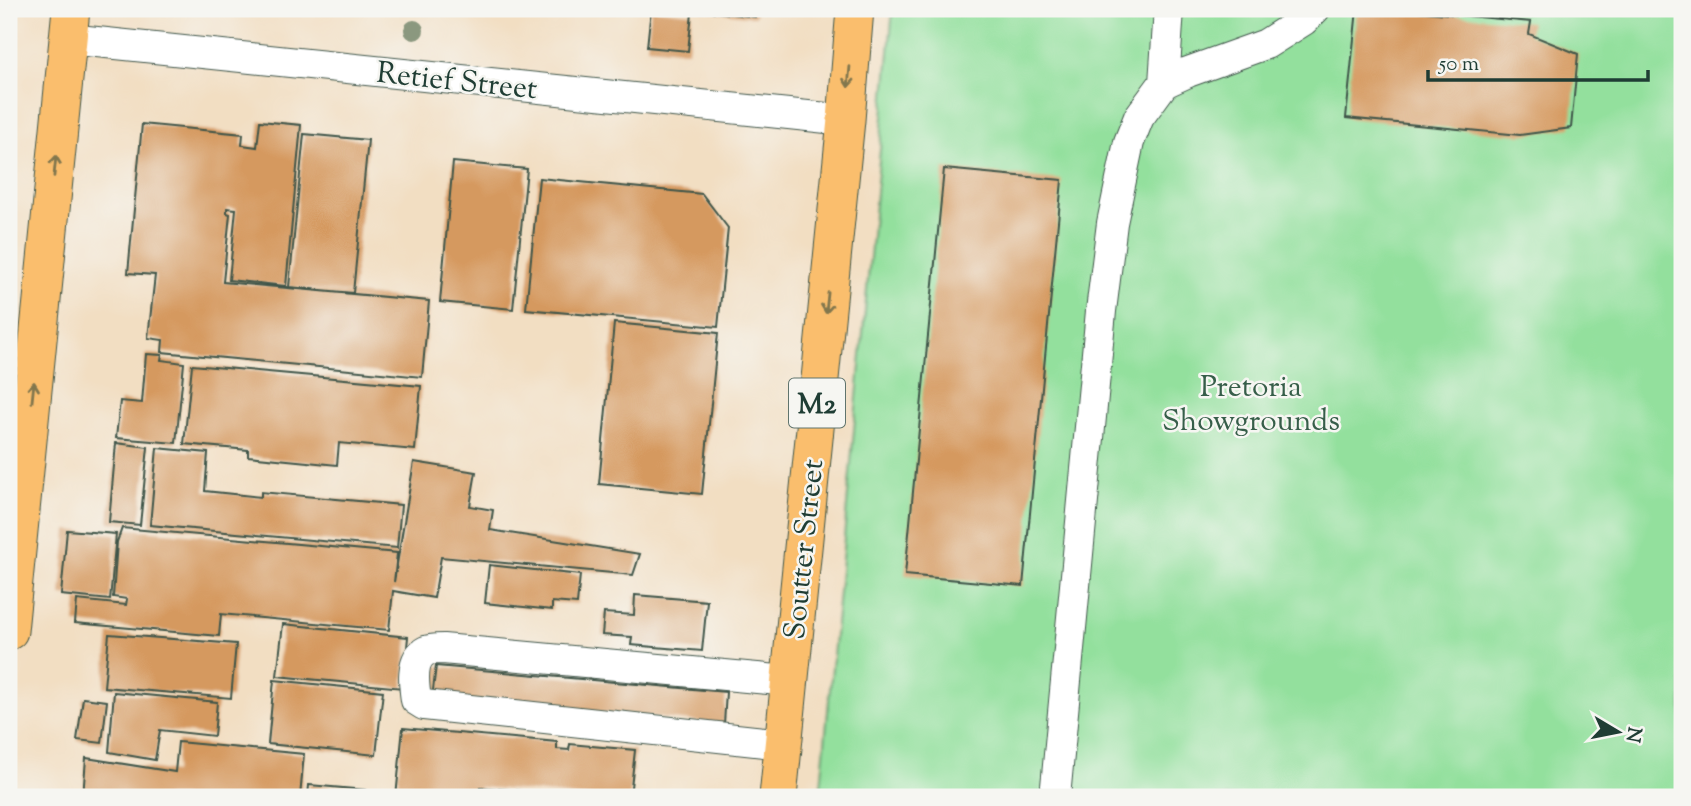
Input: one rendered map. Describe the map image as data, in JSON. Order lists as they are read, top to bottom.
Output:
{
  "streets": {
    "main road": ["M2", "Soutter Street"],
    "street": ["Retief Street"]
  },
  "crossings": [
    ["Retief Street", "Soutter Street"]
  ],
  "one_way": ["Soutter Street"],
  "parks": ["Pretoria Showgrounds"],
  "scale_bar": "50 m",
  "north": "right"
}
